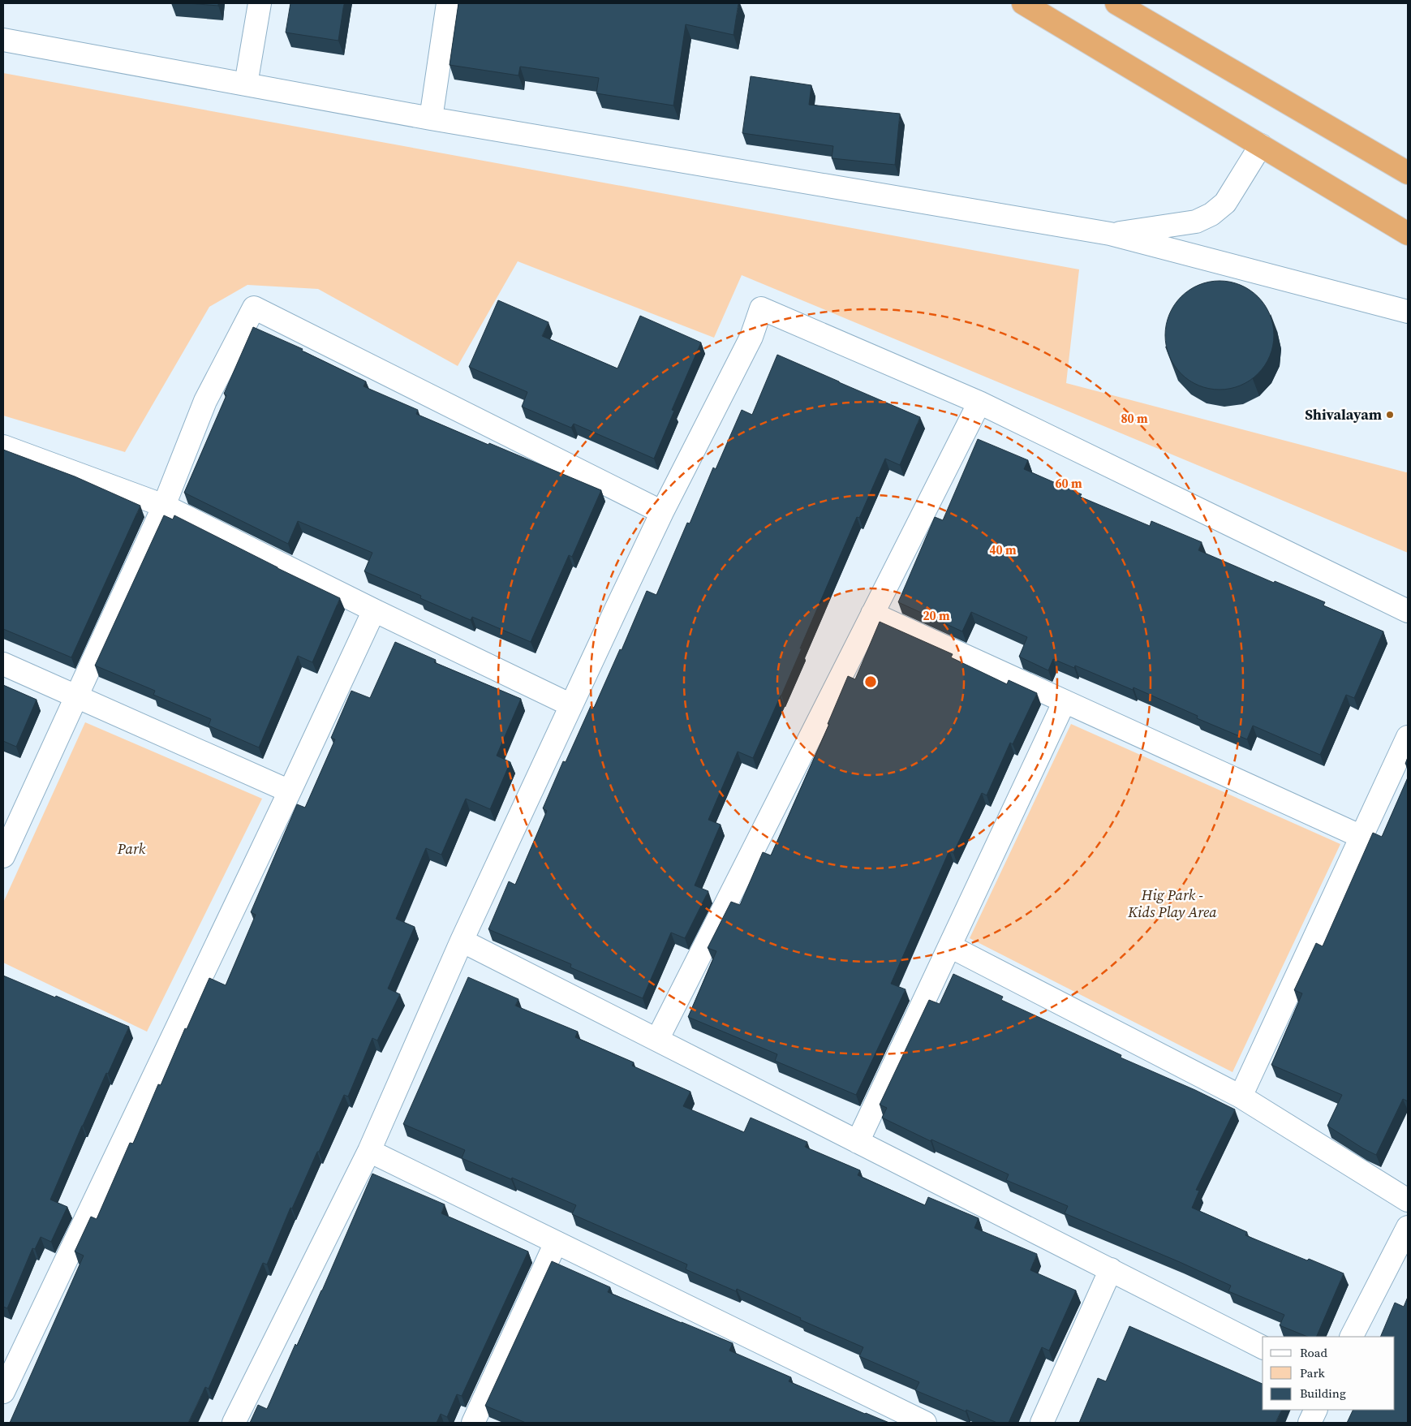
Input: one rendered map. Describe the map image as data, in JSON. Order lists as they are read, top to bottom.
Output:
{
  "parks": ["Park", "Hig Park - Kids Play Area"],
  "places": ["Shivalayam"],
  "legend": ["Road", "Park", "Building"],
  "rings": [
    "80 m",
    "60 m",
    "40 m",
    "20 m"
  ]
}
